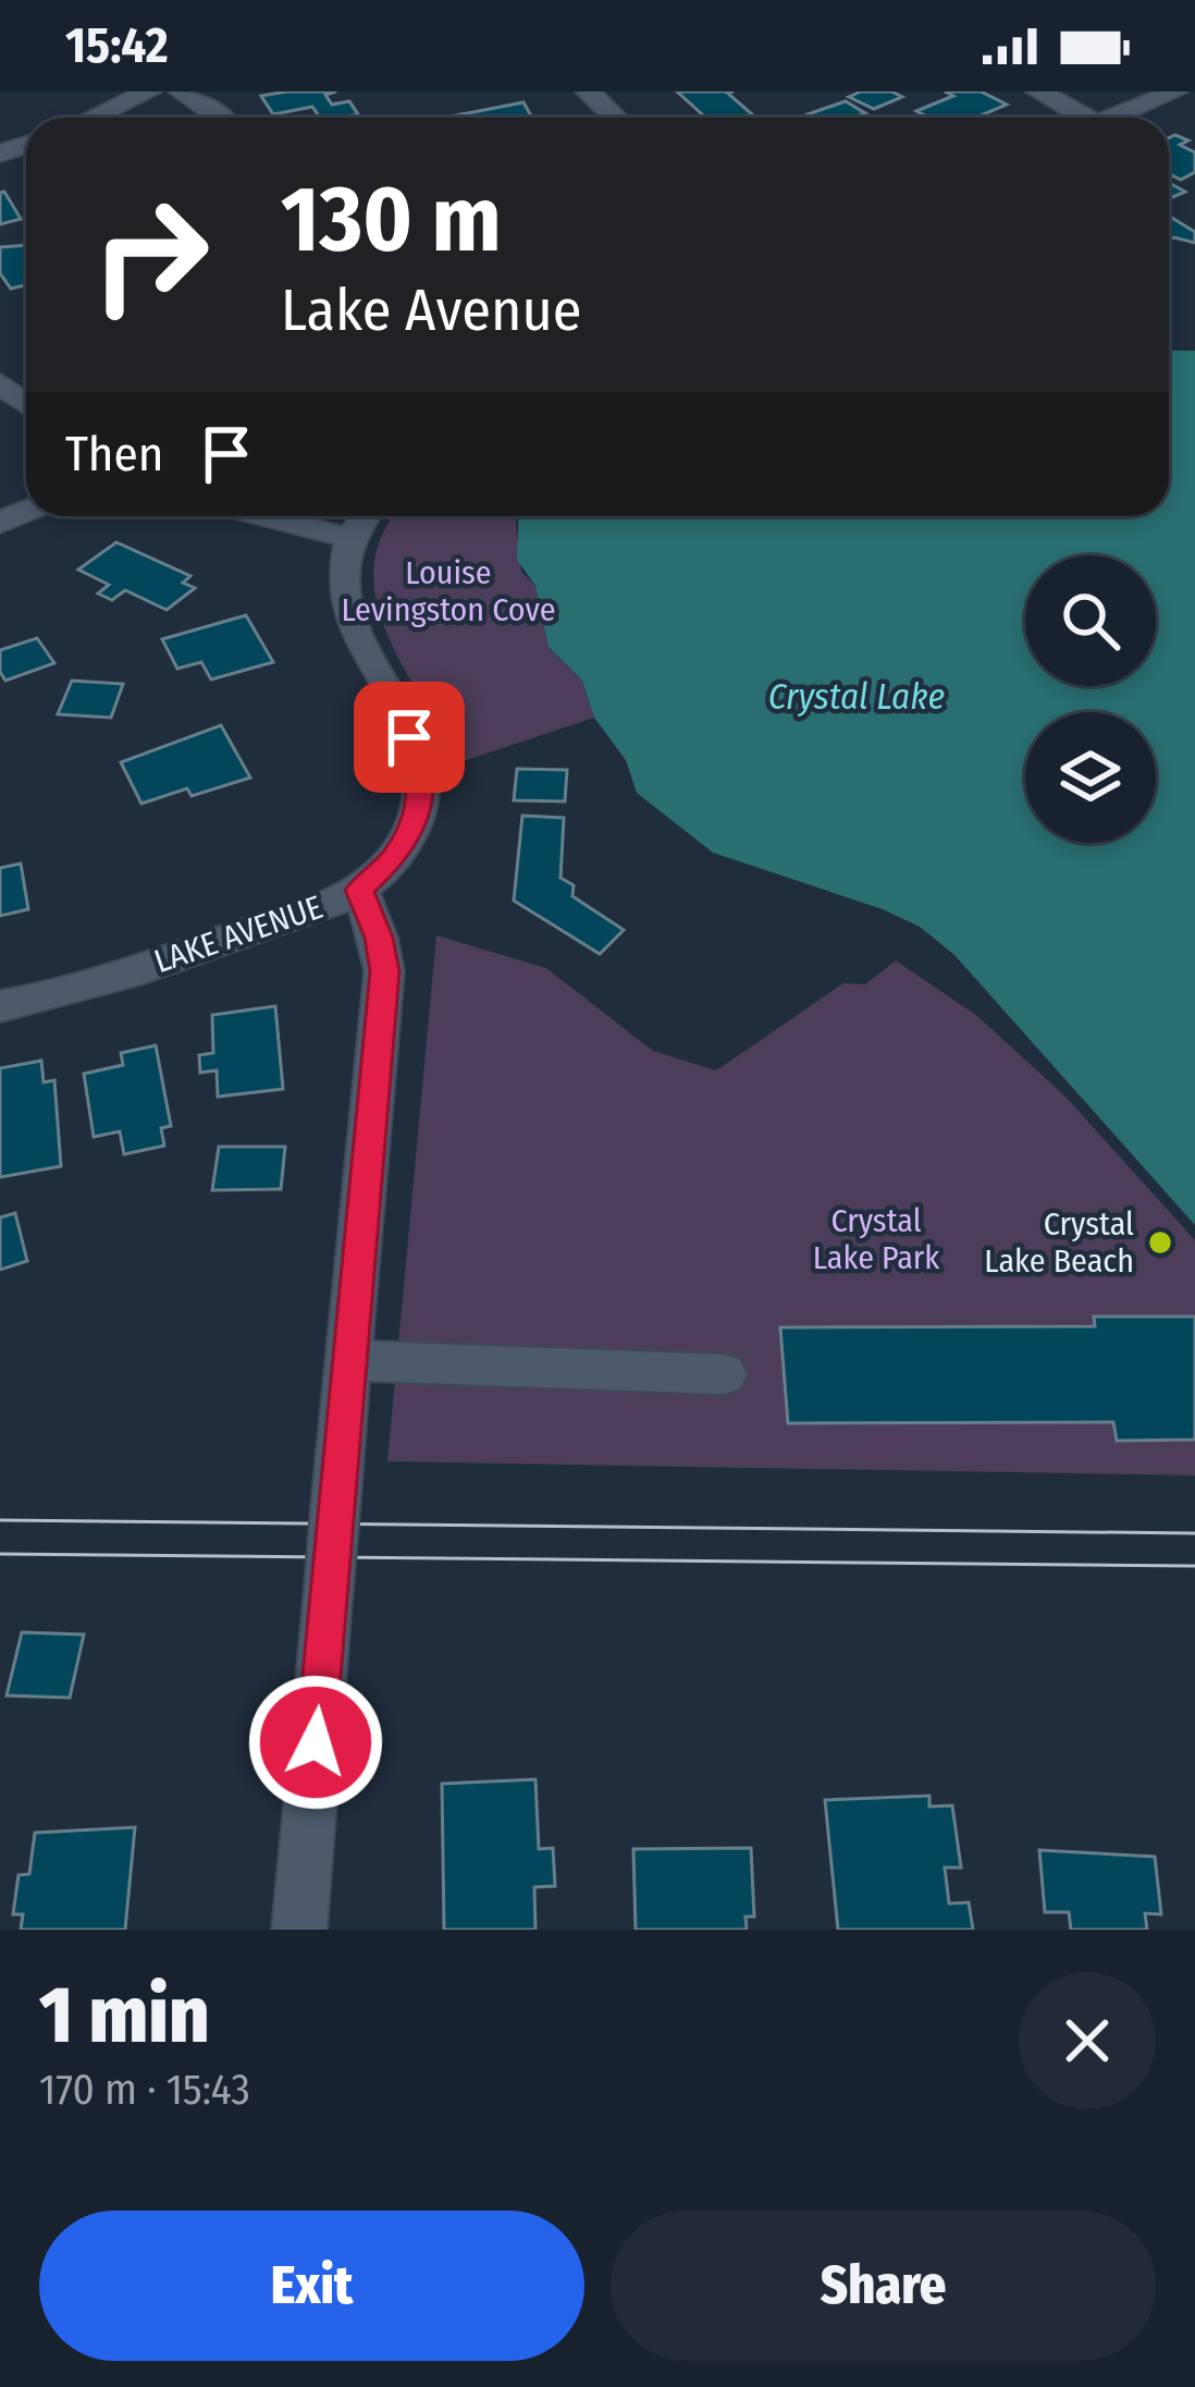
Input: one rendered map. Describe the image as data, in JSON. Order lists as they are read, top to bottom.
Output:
{
  "streets": {
    "street": ["LAKE AVENUE"]
  },
  "water": ["Crystal Lake"],
  "parks": ["Louise Levingston Cove", "Crystal Lake Park"],
  "places": ["Crystal Lake Beach"],
  "page": {
    "status": "15:42",
    "turn": ["130 m", "Lake Avenue"],
    "then": "Then",
    "heading": ["1 min", "170 m · 15:43"],
    "buttons": ["Exit", "Share"]
  }
}
